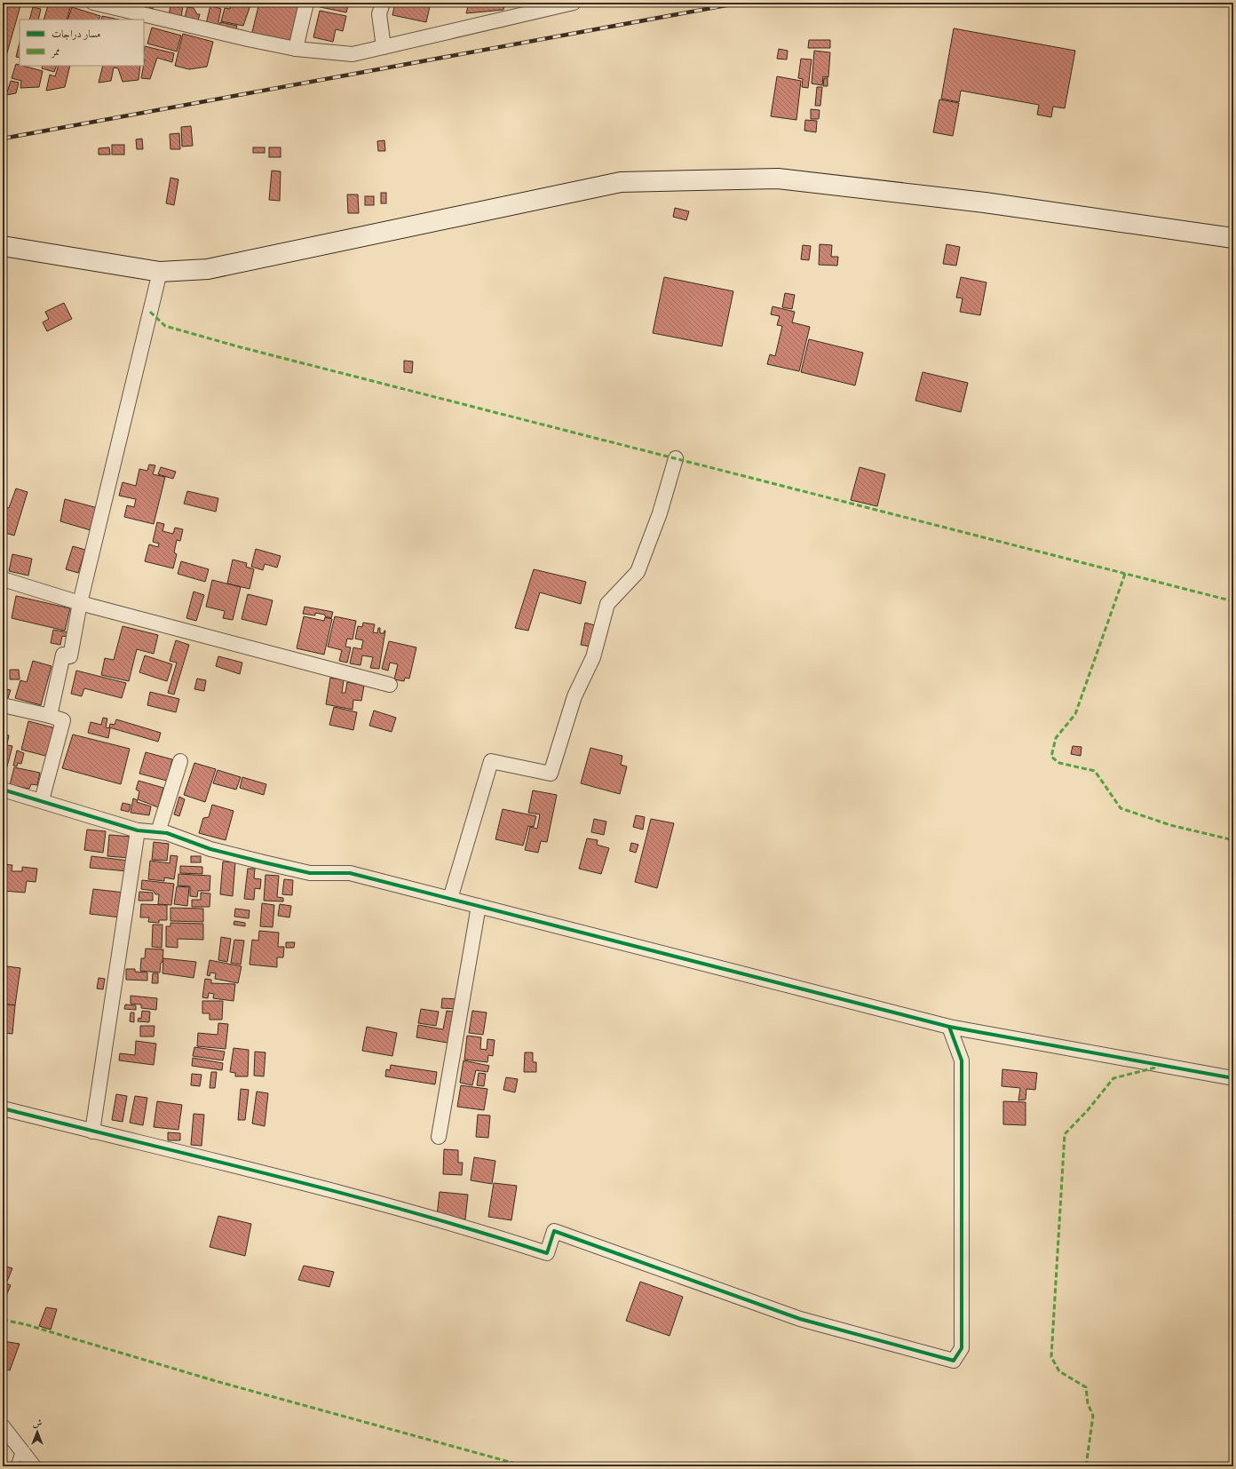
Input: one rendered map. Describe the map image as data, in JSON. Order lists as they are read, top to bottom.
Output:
{
  "legend": ["مسار دراجات", "ممر"],
  "north": "top"
}
